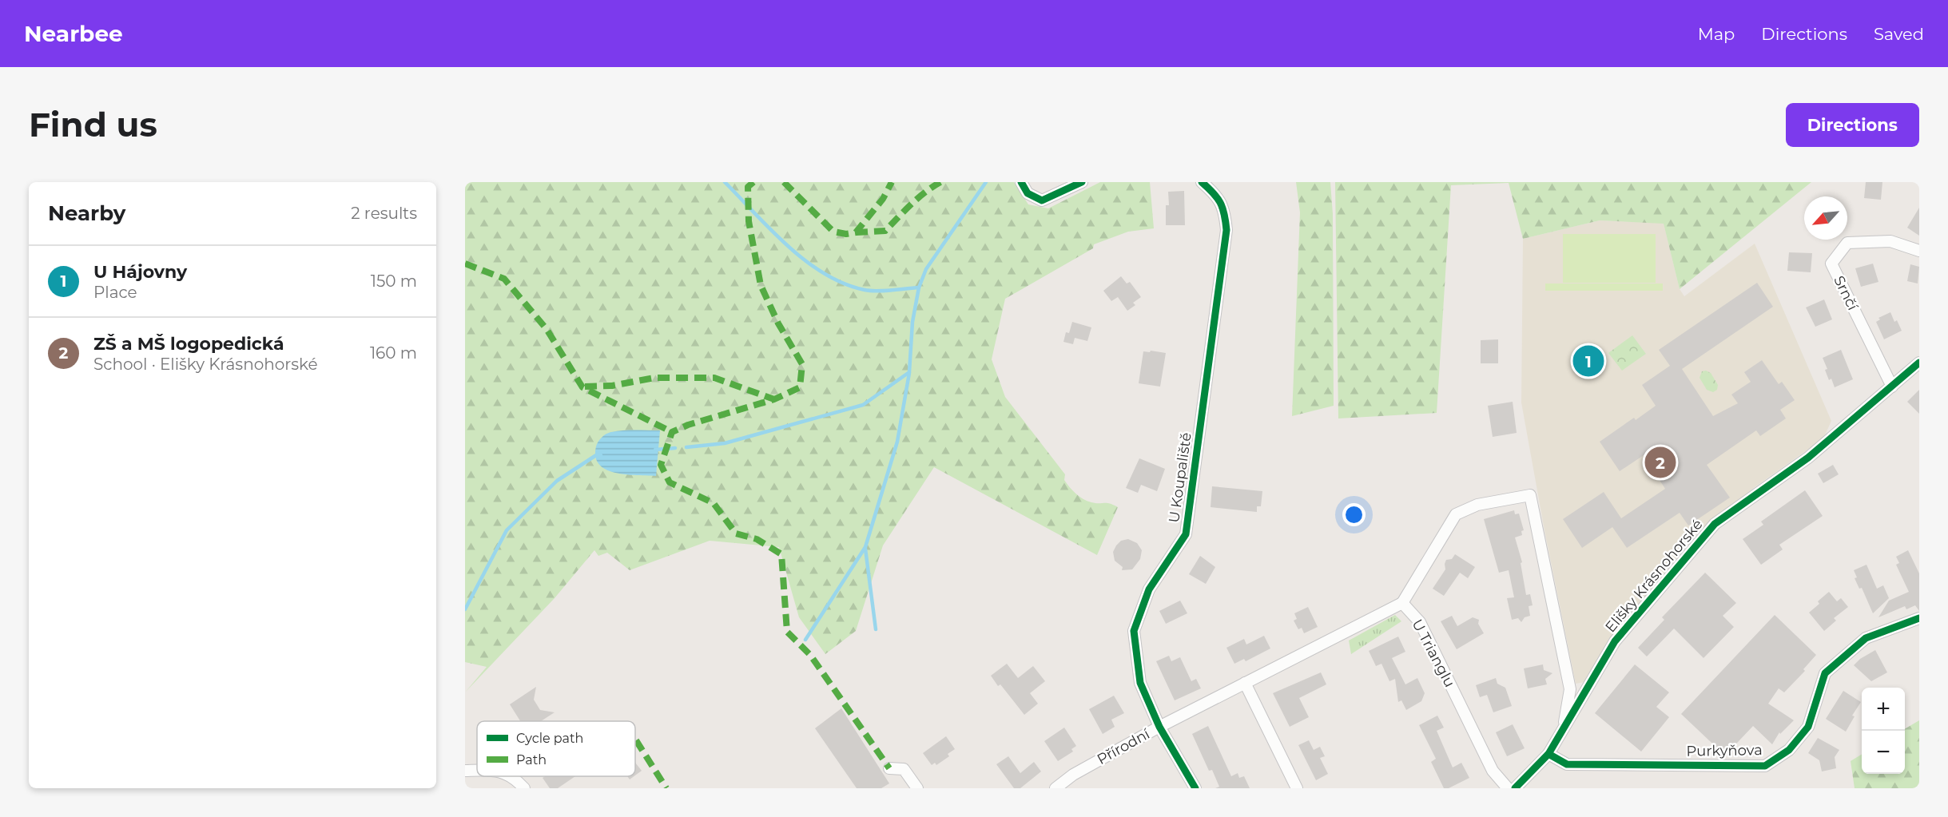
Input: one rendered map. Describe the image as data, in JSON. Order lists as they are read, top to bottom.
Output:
{
  "streets": {
    "street": [
      "Srnčí",
      "U Koupaliště",
      "Elišky Krásnohorské",
      "U Trianglu",
      "Přírodní",
      "Purkyňova"
    ]
  },
  "crossings": [
    ["Srnčí", "Elišky Krásnohorské"],
    ["U Koupaliště", "Přírodní"],
    ["Elišky Krásnohorské", "Purkyňova"],
    ["U Trianglu", "Přírodní"]
  ],
  "legend": ["Cycle path", "Path"],
  "north": "bottom left",
  "page": {
    "header": "Nearbee",
    "nav": ["Map", "Directions", "Saved"],
    "buttons": "Directions",
    "title": "Find us",
    "heading": ["Nearby", "2 results"],
    "list": [
      {
        "mark": "1",
        "name": "U Hájovny",
        "note": "Place",
        "value": "150 m"
      },
      {
        "mark": "2",
        "name": "ZŠ a MŠ logopedická",
        "note": "School · Elišky Krásnohorské",
        "value": "160 m"
      }
    ],
    "pins": ["1", "2"],
    "map_buttons": ["+", "−"]
  }
}
